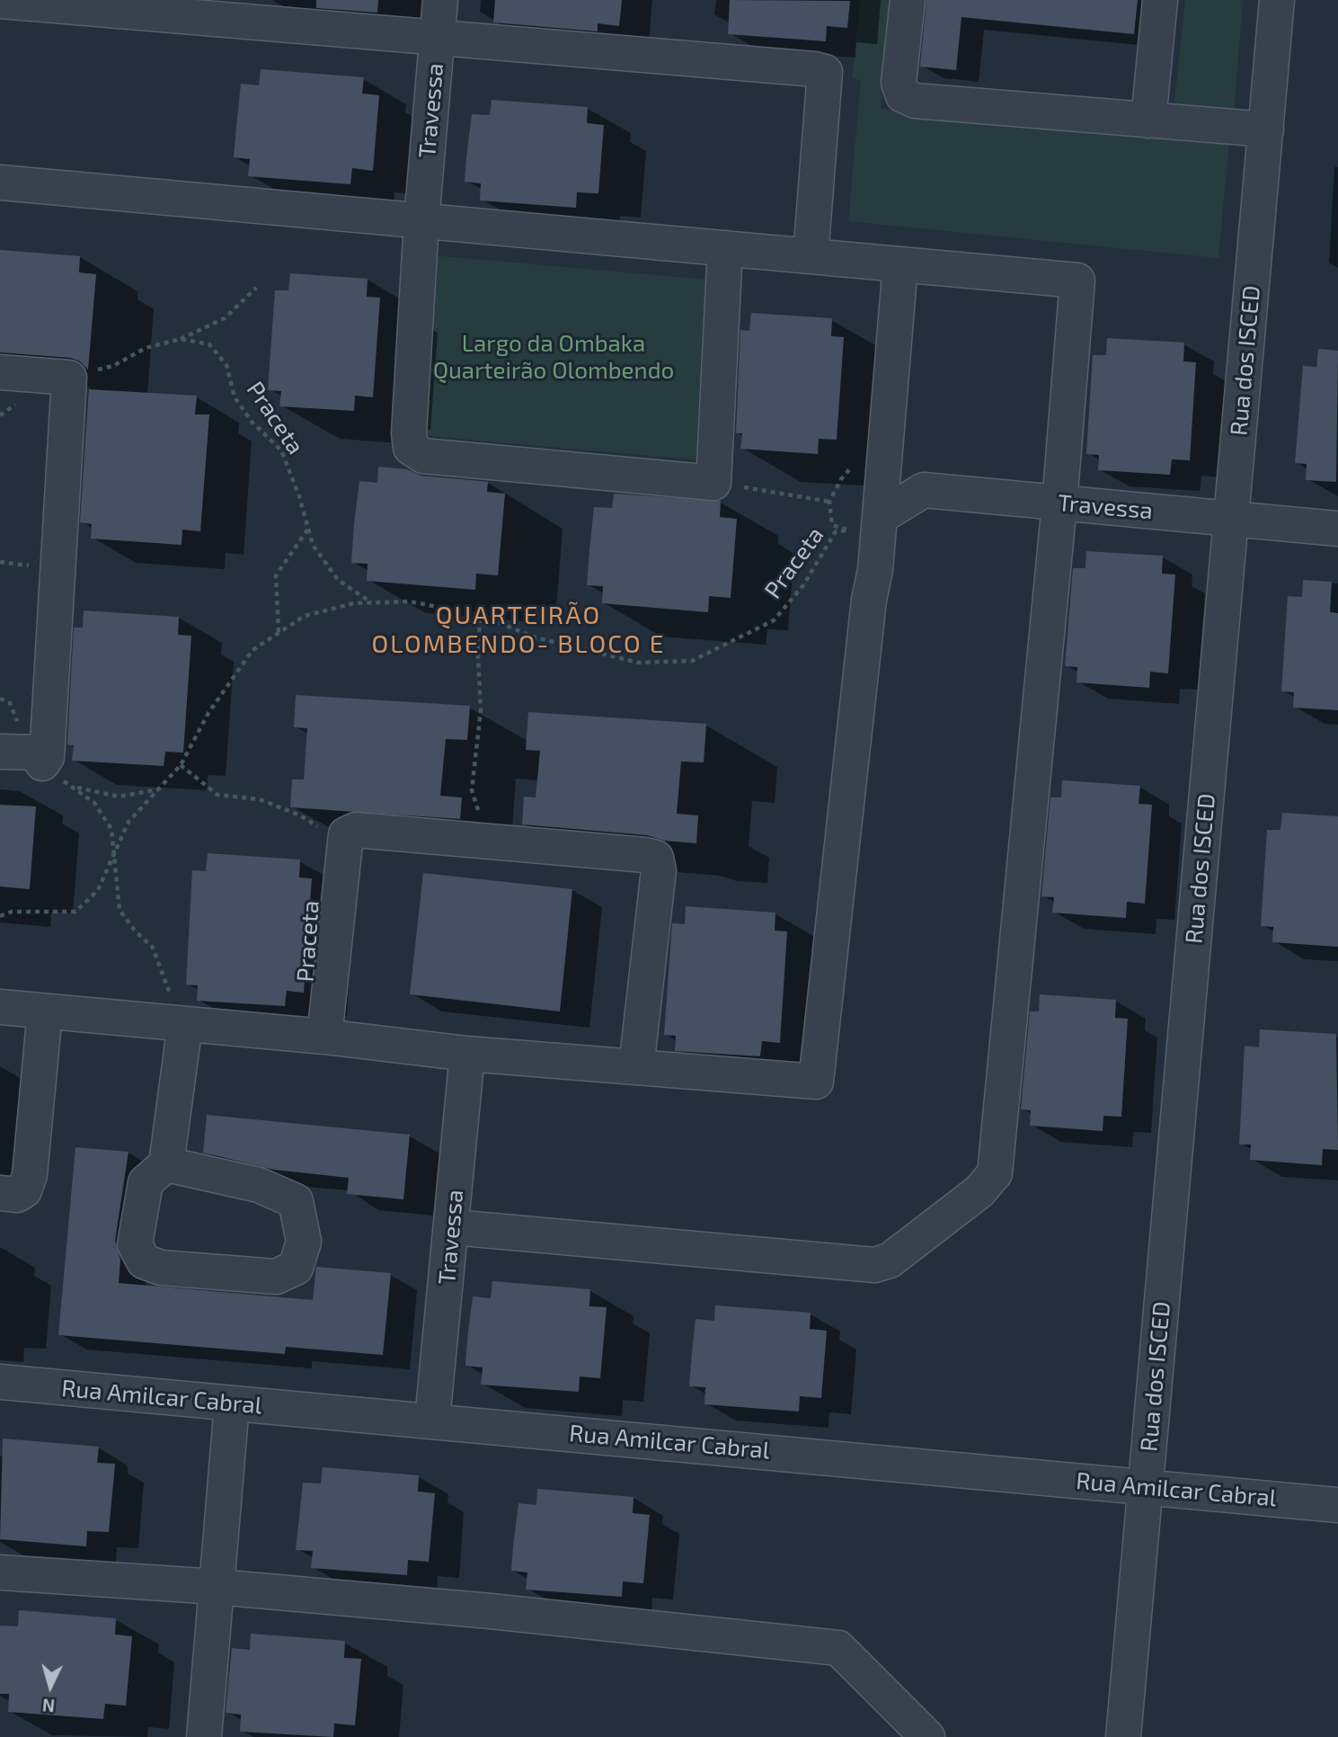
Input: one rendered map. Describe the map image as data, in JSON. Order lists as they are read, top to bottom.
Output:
{
  "streets": {
    "street": ["Travessa", "Rua dos ISCED", "Rua Amilcar Cabral"],
    "path": ["Praceta"]
  },
  "crossings": [
    ["Travessa", "Rua dos ISCED"],
    ["Travessa", "Rua Amilcar Cabral"],
    ["Rua dos ISCED", "Rua Amilcar Cabral"]
  ],
  "districts": ["QUARTEIRÃO OLOMBENDO- BLOCO E"],
  "parks": ["Largo da Ombaka Quarteirão Olombendo"],
  "north": "bottom"
}
